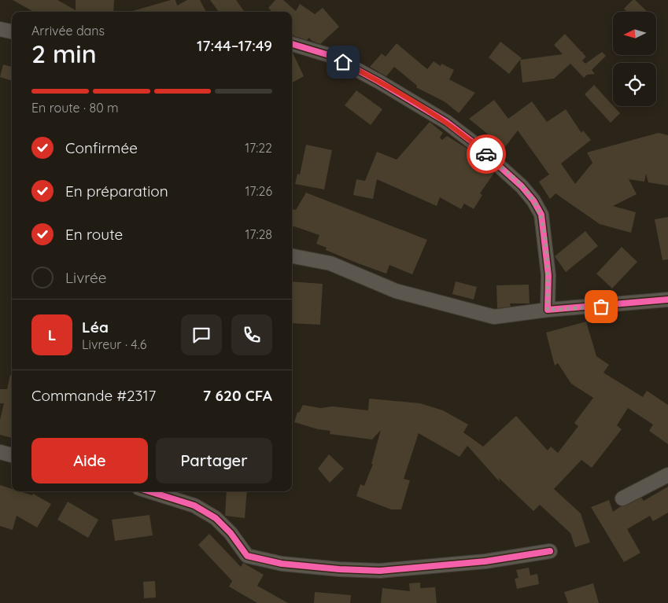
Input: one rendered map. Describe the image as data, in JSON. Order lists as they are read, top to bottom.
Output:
{
  "north": "left",
  "page": {
    "heading": ["2 min", "Arrivée dans", "17:44–17:49"],
    "panel": [
      "Léa",
      "Livreur · 4.6",
      "Commande #2317",
      "7 620 CFA"
    ],
    "bar": "En route · 80 m",
    "list": [
      ["Confirmée", "17:22"],
      ["En préparation", "17:26"],
      ["En route", "17:28"],
      "Livrée"
    ],
    "round": "L",
    "buttons": ["Aide", "Partager"]
  }
}
